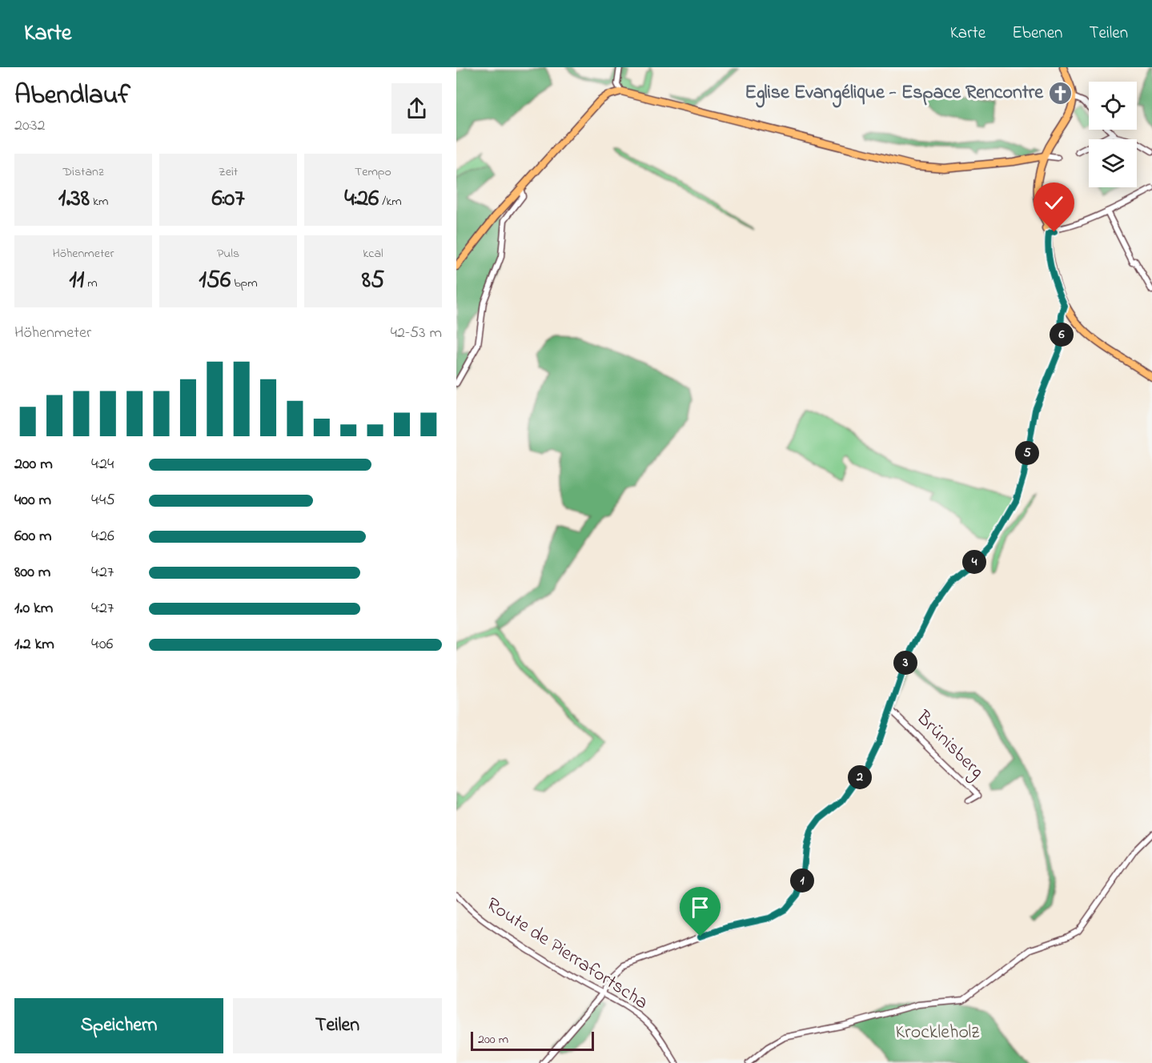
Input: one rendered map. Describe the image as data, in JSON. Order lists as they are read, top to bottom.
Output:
{
  "streets": {
    "street": ["Brünisberg", "Route de Pierrafortscha"]
  },
  "crossings": [
    ["Brünisberg", "Route de Pierrafortscha"]
  ],
  "parks": ["Krockleholz"],
  "places": {
    "church": ["Eglise Evangélique - Espace Rencontre"]
  },
  "scale_bar": "200 m",
  "page": {
    "header": "Karte",
    "nav": ["Karte", "Ebenen", "Teilen"],
    "heading": ["Abendlauf", "20:32"],
    "stats": [
      ["Distanz", "1.38 km"],
      ["Zeit", "6:07"],
      ["Tempo", "4:26 /km"],
      ["Höhenmeter", "11 m"],
      ["Puls", "156 bpm"],
      ["kcal", "85"]
    ],
    "chart": ["Höhenmeter", "42–53 m"],
    "pins": [
      "6",
      "5",
      "4",
      "3",
      "2",
      "1"
    ],
    "list": [
      {
        "name": "200 m",
        "note": "4:24"
      },
      {
        "name": "400 m",
        "note": "4:45"
      },
      {
        "name": "600 m",
        "note": "4:26"
      },
      {
        "name": "800 m",
        "note": "4:27"
      },
      {
        "name": "1.0 km",
        "note": "4:27"
      },
      {
        "name": "1.2 km",
        "note": "4:06"
      }
    ],
    "buttons": ["Speichern", "Teilen"],
    "scale": "200 m"
  }
}
